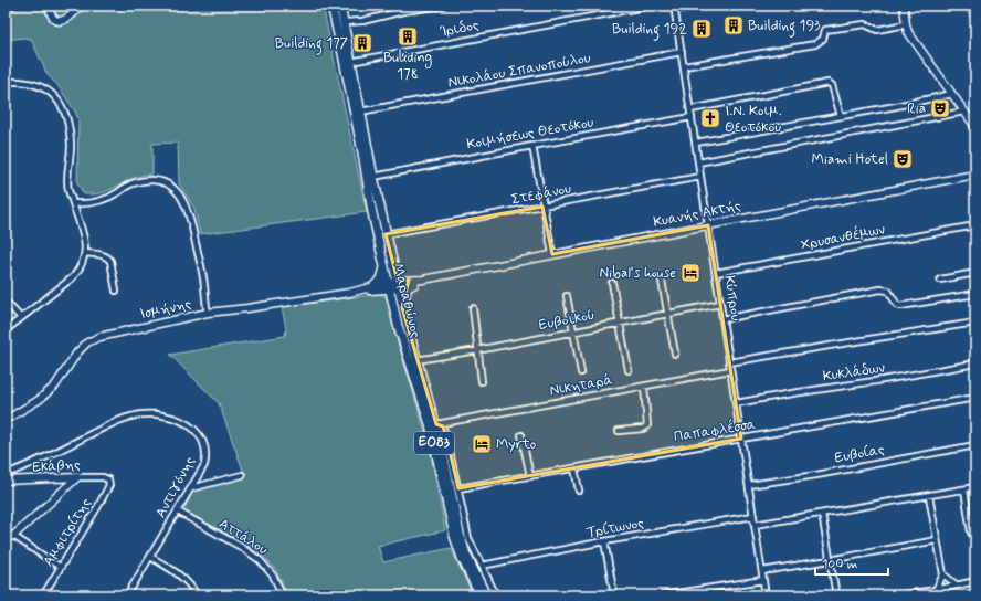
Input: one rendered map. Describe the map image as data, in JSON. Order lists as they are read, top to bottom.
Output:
{
  "streets": {
    "main road": ["Μαραθώνος", "ΕΟ83"],
    "street": [
      "Ίριδος",
      "Νικολάου Σπανοπούλου",
      "Κοιμήσεως Θεοτόκου",
      "Στεφάνου",
      "Κυανής Ακτής",
      "Χρυσανθέμων",
      "Κύπρου",
      "Ισμήνης",
      "Ευβοϊκού",
      "Κυκλάδων",
      "Νικηταρά",
      "Παπαφλέσσα",
      "Ευβοίας",
      "Εκάβης",
      "Αντιγόνης",
      "Τρίτωνος",
      "Αμφιτρίτης",
      "Αττάλου"
    ]
  },
  "crossings": [
    ["Ίριδος", "Μαραθώνος"],
    ["Νικολάου Σπανοπούλου", "Κύπρου"],
    ["Νικολάου Σπανοπούλου", "Μαραθώνος"],
    ["Κοιμήσεως Θεοτόκου", "Κύπρου"],
    ["Κοιμήσεως Θεοτόκου", "Μαραθώνος"],
    ["Στεφάνου", "Κύπρου"],
    ["Στεφάνου", "Μαραθώνος"],
    ["Κυανής Ακτής", "Κύπρου"],
    ["Κυανής Ακτής", "Μαραθώνος"],
    ["Χρυσανθέμων", "Κύπρου"],
    ["Κύπρου", "Ευβοϊκού"],
    ["Κύπρου", "Κυκλάδων"],
    ["Κύπρου", "Νικηταρά"],
    ["Κύπρου", "Παπαφλέσσα"],
    ["Κύπρου", "Ευβοίας"],
    ["Κύπρου", "Τρίτωνος"],
    ["Μαραθώνος", "Ευβοϊκού"],
    ["Μαραθώνος", "Νικηταρά"],
    ["Εκάβης", "Αμφιτρίτης"],
    ["Αντιγόνης", "Αττάλου"]
  ],
  "places": {
    "building": [
      "Building 193",
      "Building 192",
      "Buliding 178",
      "Building 177"
    ],
    "theatre": ["Ria", "Miami Hotel"],
    "church": ["Ι.Ν. Κοιμ. Θεοτόκου"],
    "hotel": ["Nibal's house", "Myrto"]
  },
  "scale_bar": "100 m"
}
